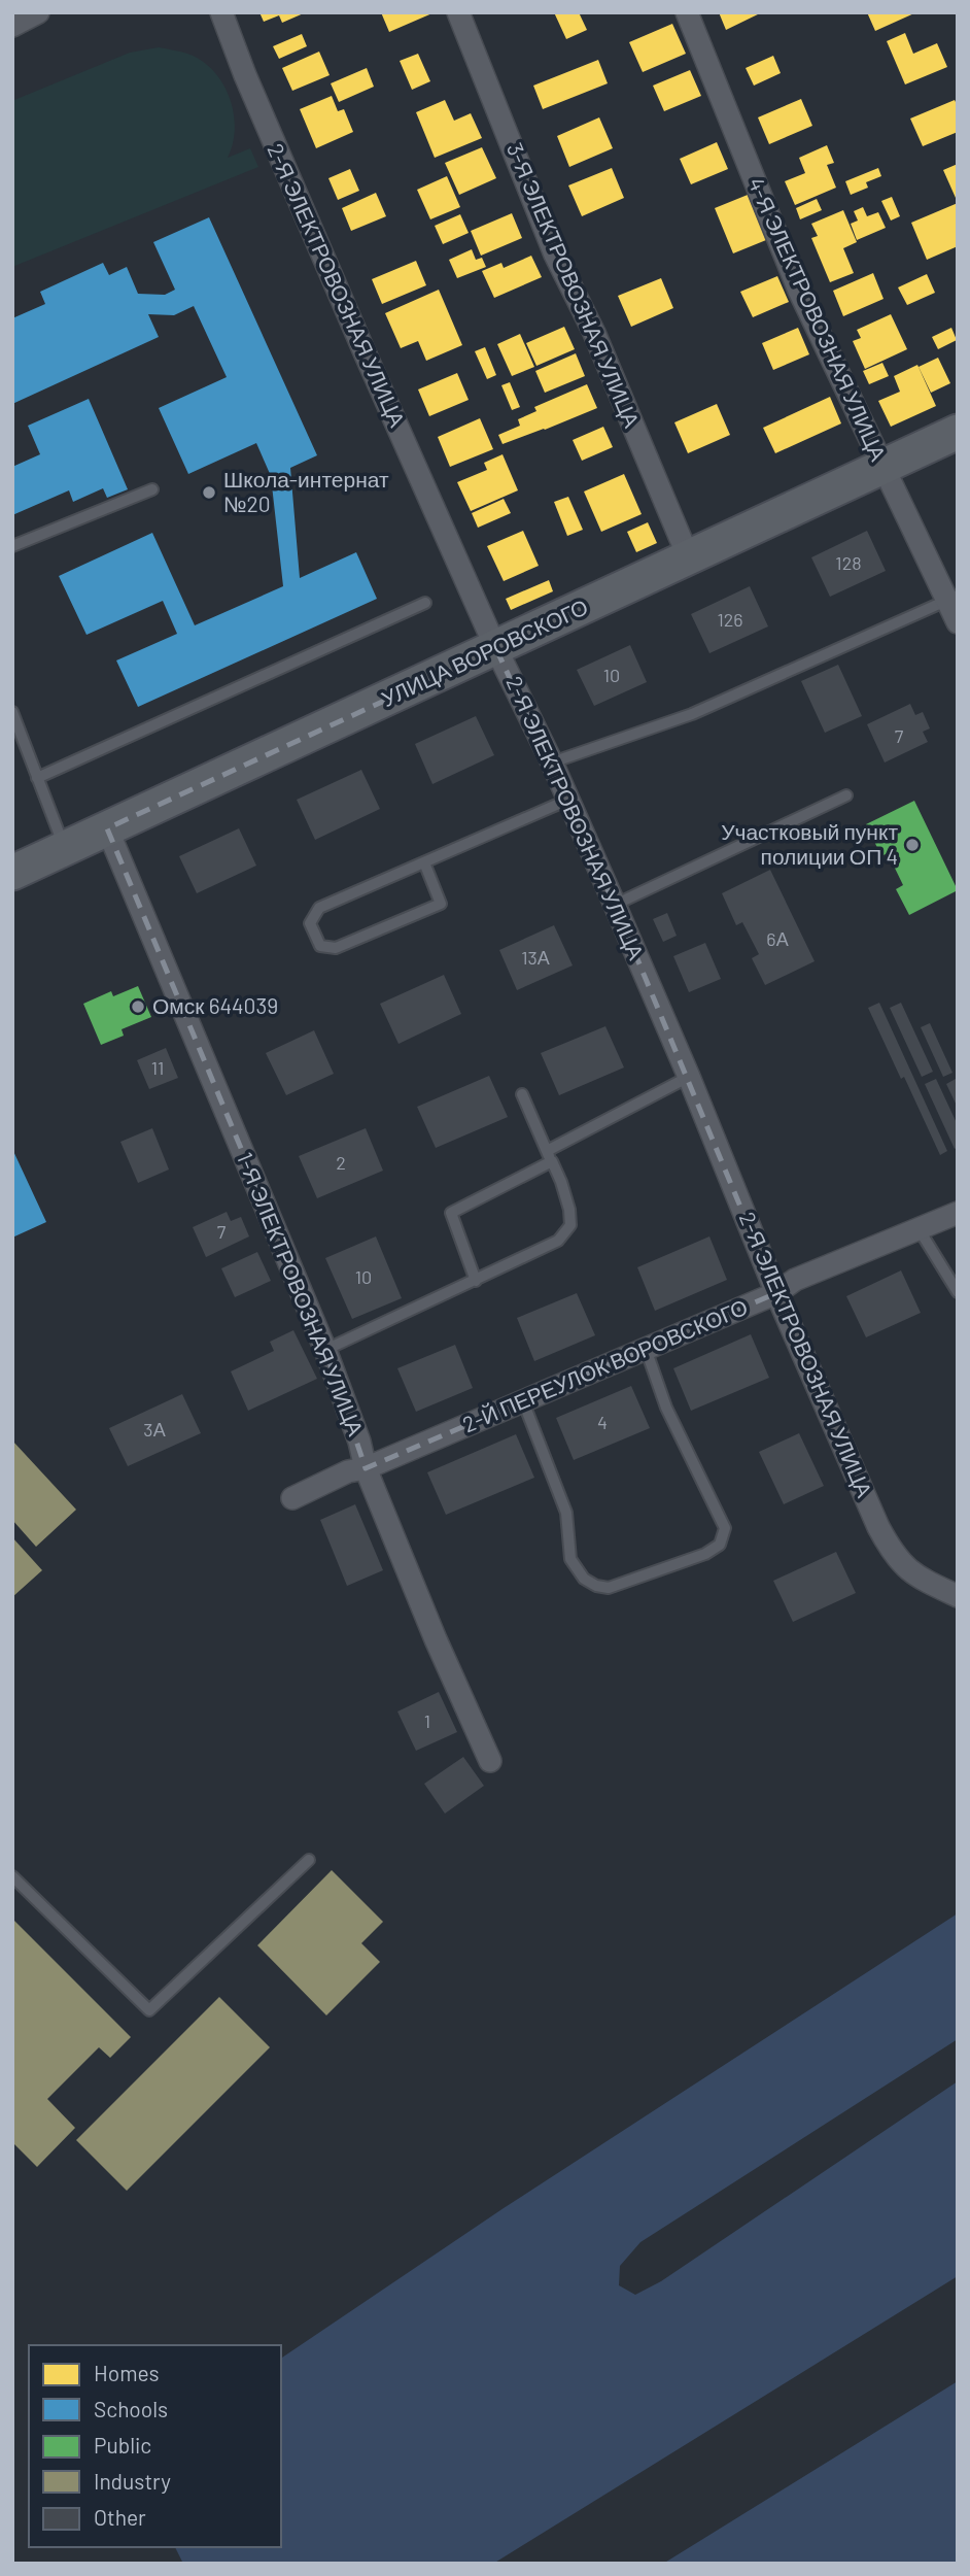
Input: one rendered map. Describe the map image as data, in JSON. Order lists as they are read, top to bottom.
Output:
{
  "streets": {
    "main road": ["УЛИЦА ВОРОВСКОГО"],
    "street": [
      "2-Я ЭЛЕКТРОВОЗНАЯ УЛИЦА",
      "3-Я ЭЛЕКТРОВОЗНАЯ УЛИЦА",
      "4-Я ЭЛЕКТРОВОЗНАЯ УЛИЦА",
      "1-Я ЭЛЕКТРОВОЗНАЯ УЛИЦА",
      "2-Й ПЕРЕУЛОК ВОРОВСКОГО"
    ]
  },
  "crossings": [
    ["2-Я ЭЛЕКТРОВОЗНАЯ УЛИЦА", "УЛИЦА ВОРОВСКОГО"],
    ["2-Я ЭЛЕКТРОВОЗНАЯ УЛИЦА", "2-Й ПЕРЕУЛОК ВОРОВСКОГО"],
    ["3-Я ЭЛЕКТРОВОЗНАЯ УЛИЦА", "УЛИЦА ВОРОВСКОГО"],
    ["4-Я ЭЛЕКТРОВОЗНАЯ УЛИЦА", "УЛИЦА ВОРОВСКОГО"],
    ["УЛИЦА ВОРОВСКОГО", "1-Я ЭЛЕКТРОВОЗНАЯ УЛИЦА"],
    ["1-Я ЭЛЕКТРОВОЗНАЯ УЛИЦА", "2-Й ПЕРЕУЛОК ВОРОВСКОГО"]
  ],
  "places": ["Школа-интернат №20", "Участковый пункт полиции ОП 4", "Омск 644039"],
  "house_numbers": [
    "128",
    "126",
    "10",
    "7",
    "6А",
    "13А",
    "11",
    "2",
    "7",
    "10",
    "4",
    "3А",
    "1"
  ],
  "legend": [
    "Homes",
    "Schools",
    "Public",
    "Industry",
    "Other"
  ]
}
